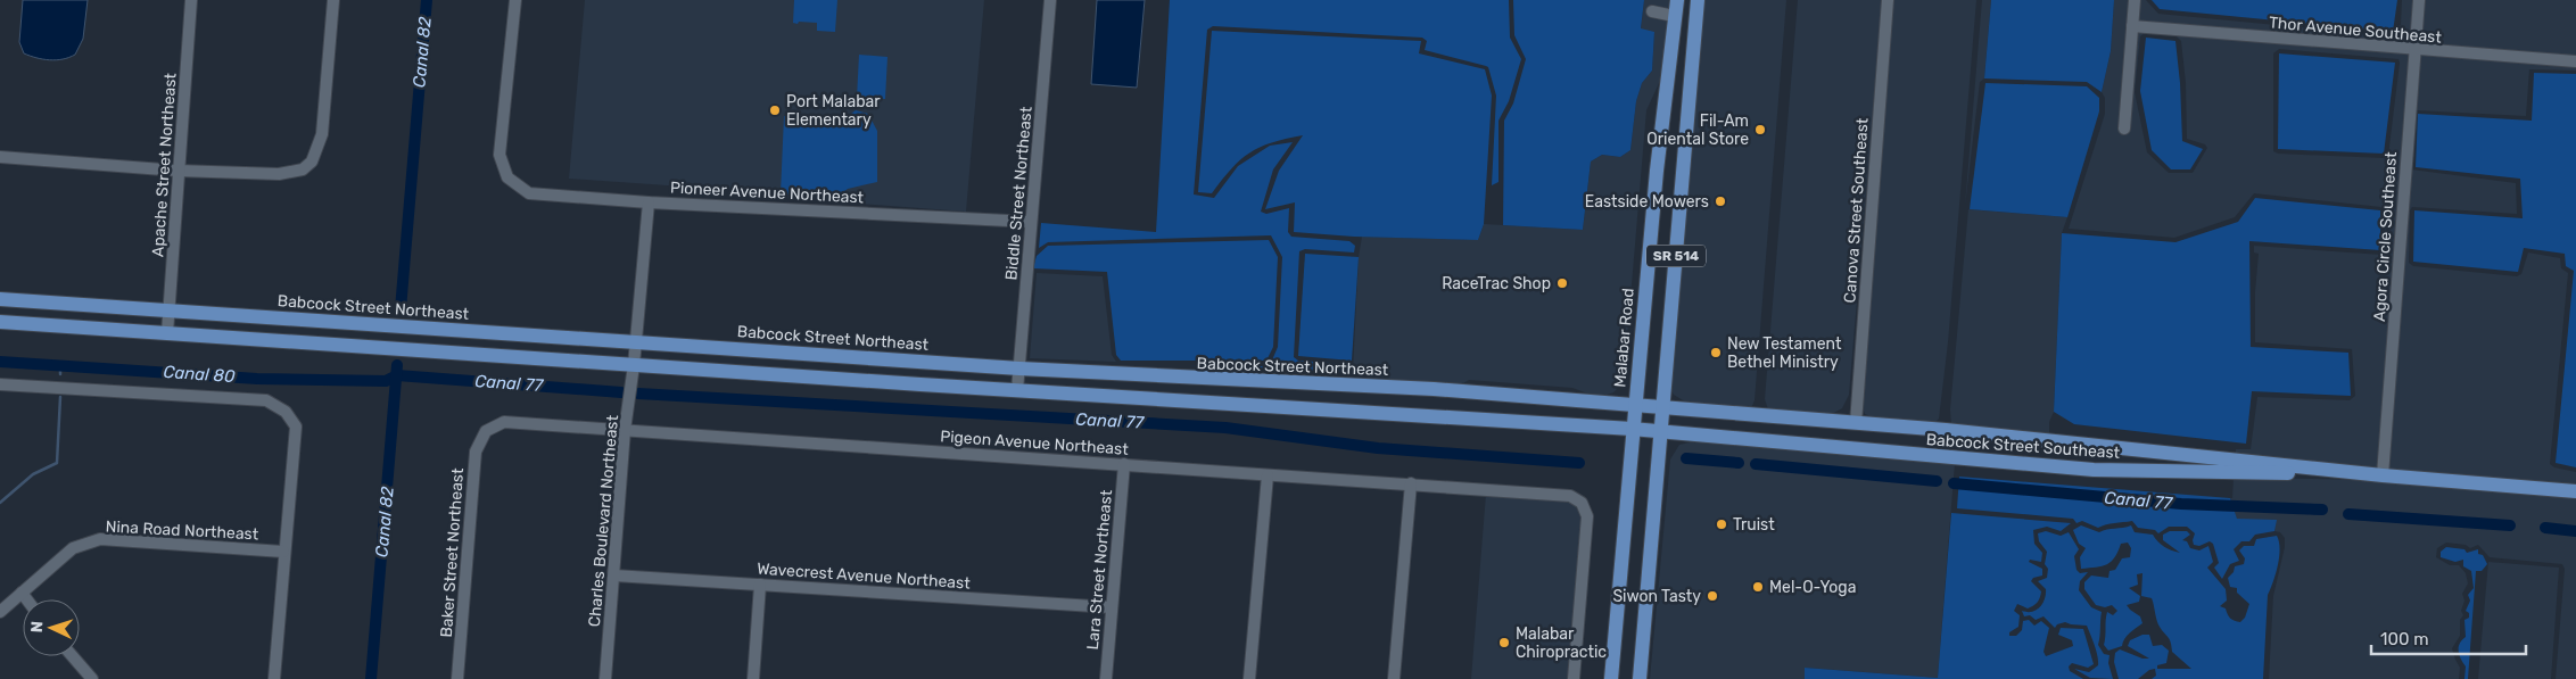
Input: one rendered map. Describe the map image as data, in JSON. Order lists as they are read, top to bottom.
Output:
{
  "streets": {
    "main road": [
      "SR 514",
      "Babcock Street Northeast",
      "Malabar Road",
      "Babcock Street Southeast"
    ],
    "street": [
      "Thor Avenue Southeast",
      "Apache Street Northeast",
      "Pioneer Avenue Northeast",
      "Biddle Street Northeast",
      "Canova Street Southeast",
      "Agora Circle Southeast",
      "Pigeon Avenue Northeast",
      "Charles Boulevard Northeast",
      "Nina Road Northeast",
      "Baker Street Northeast",
      "Lara Street Northeast",
      "Wavecrest Avenue Northeast"
    ]
  },
  "crossings": [
    ["Thor Avenue Southeast", "Agora Circle Southeast"],
    ["Apache Street Northeast", "Babcock Street Northeast"],
    ["Pioneer Avenue Northeast", "Biddle Street Northeast"],
    ["Pioneer Avenue Northeast", "Charles Boulevard Northeast"],
    ["Biddle Street Northeast", "Babcock Street Northeast"],
    ["Canova Street Southeast", "Babcock Street Southeast"],
    ["Agora Circle Southeast", "Babcock Street Southeast"],
    ["SR 514", "Babcock Street Northeast"],
    ["SR 514", "Babcock Street Southeast"],
    ["Babcock Street Northeast", "Malabar Road"],
    ["Babcock Street Northeast", "Babcock Street Southeast"],
    ["Babcock Street Northeast", "Charles Boulevard Northeast"],
    ["Pigeon Avenue Northeast", "Charles Boulevard Northeast"],
    ["Pigeon Avenue Northeast", "Baker Street Northeast"],
    ["Pigeon Avenue Northeast", "Lara Street Northeast"],
    ["Charles Boulevard Northeast", "Wavecrest Avenue Northeast"],
    ["Lara Street Northeast", "Wavecrest Avenue Northeast"]
  ],
  "water": ["Canal 82", "Canal 80", "Canal 77"],
  "places": [
    "Port Malabar Elementary",
    "Fil-Am Oriental Store",
    "Eastside Mowers",
    "RaceTrac Shop",
    "New Testament Bethel Ministry",
    "Truist",
    "Mel-O-Yoga",
    "Siwon Tasty",
    "Malabar Chiropractic"
  ],
  "scale_bar": "100 m",
  "north": "left"
}
